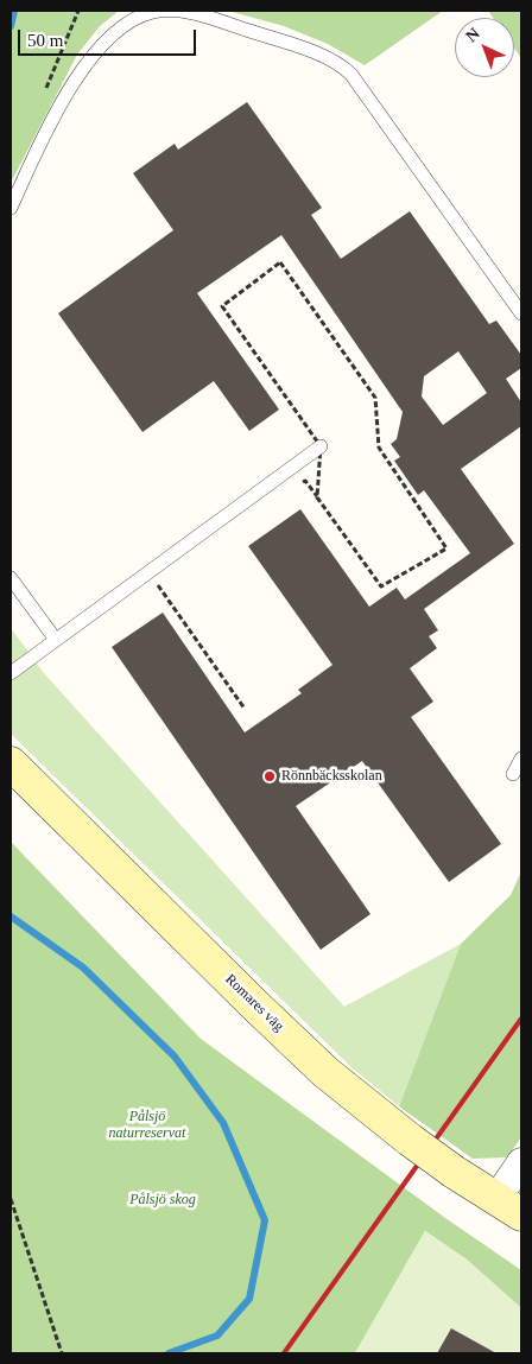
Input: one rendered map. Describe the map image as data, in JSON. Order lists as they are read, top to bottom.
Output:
{
  "streets": {
    "street": ["Romares väg"]
  },
  "parks": ["Pålsjö naturreservat", "Pålsjö skog"],
  "places": ["Rönnbäcksskolan"],
  "scale_bar": "50 m",
  "north": "top left"
}
